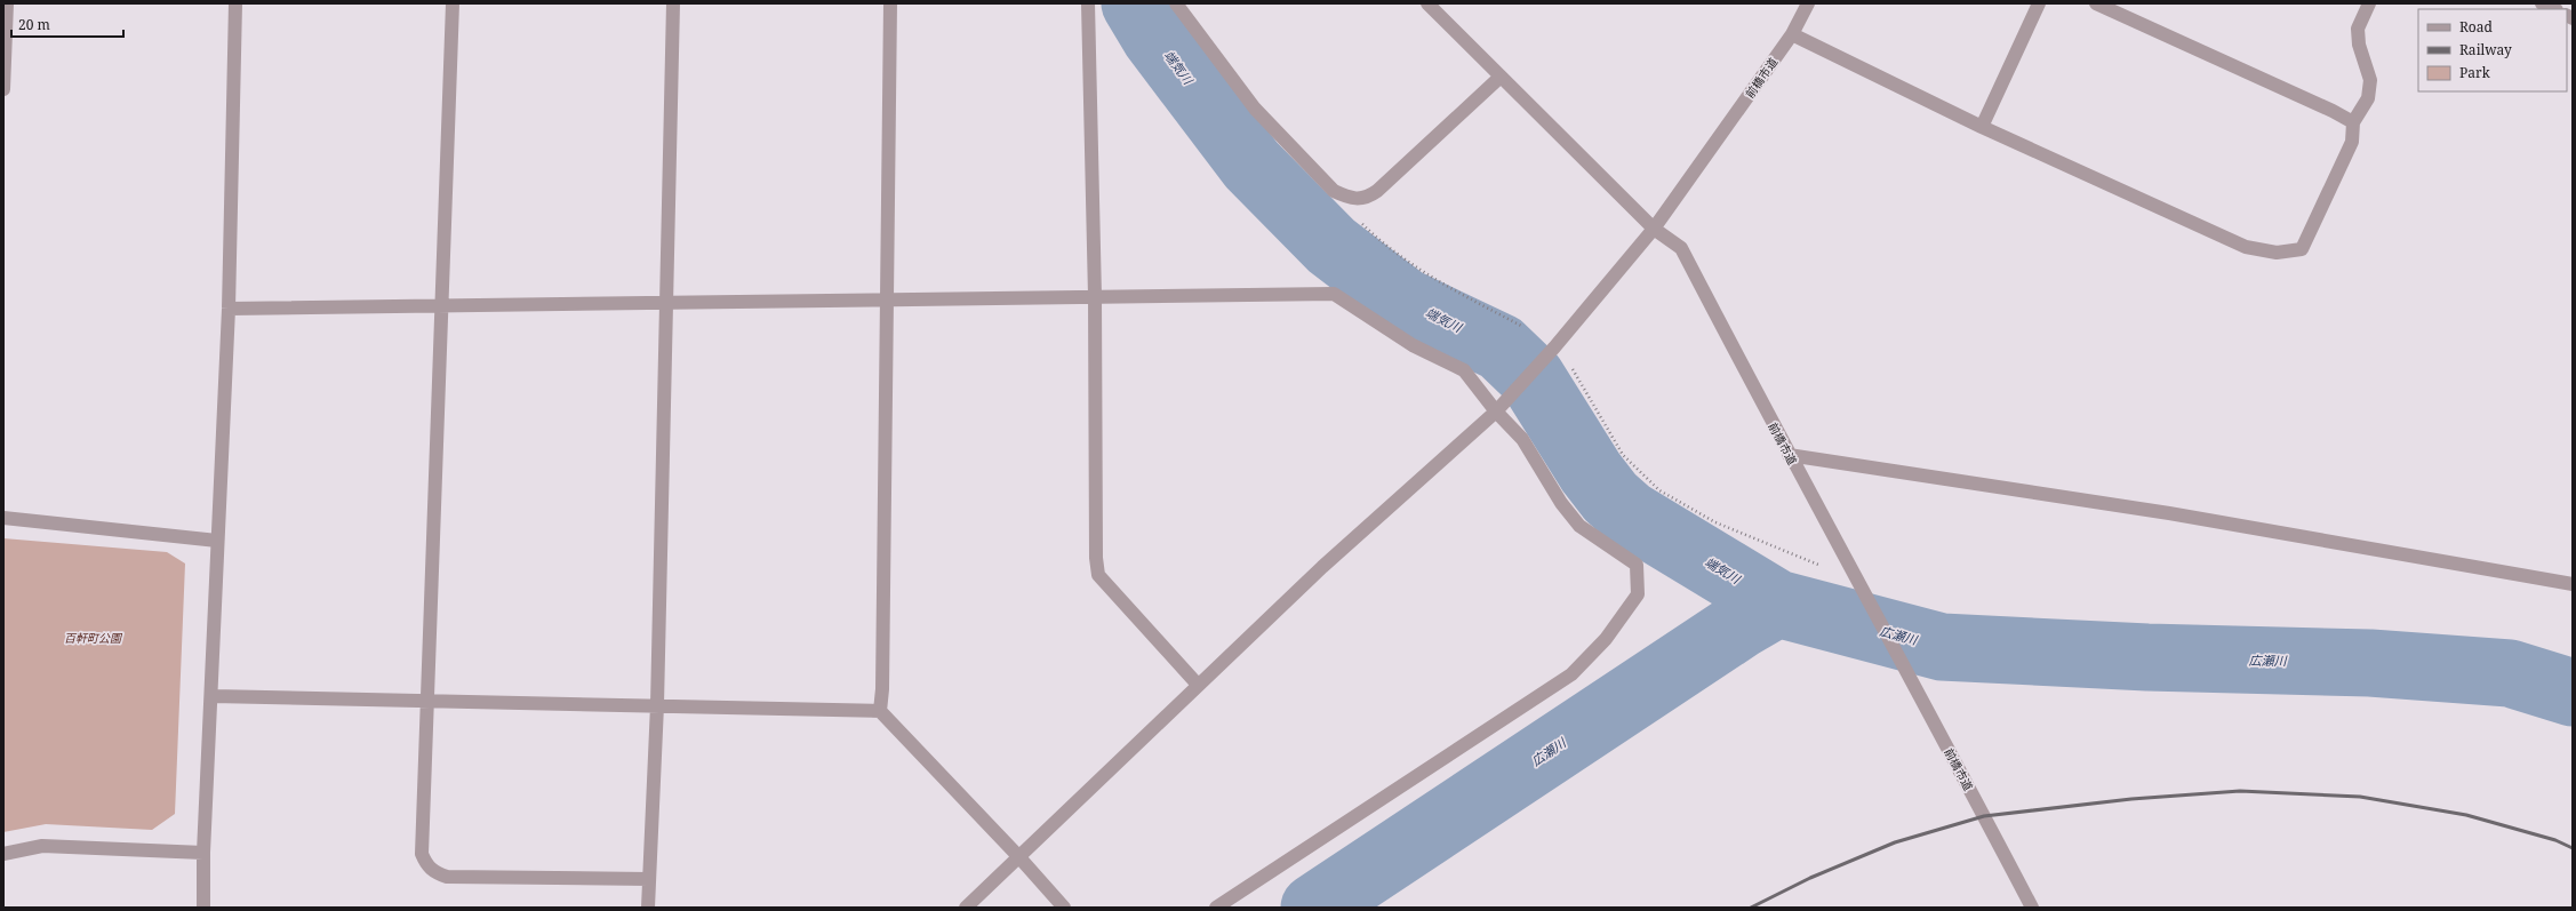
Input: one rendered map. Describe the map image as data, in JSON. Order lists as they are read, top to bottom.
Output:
{
  "streets": {
    "street": ["前橋市道"]
  },
  "water": ["端気川", "広瀬川"],
  "parks": ["百軒町公園"],
  "legend": ["Road", "Railway", "Park"],
  "scale_bar": "20 m"
}
